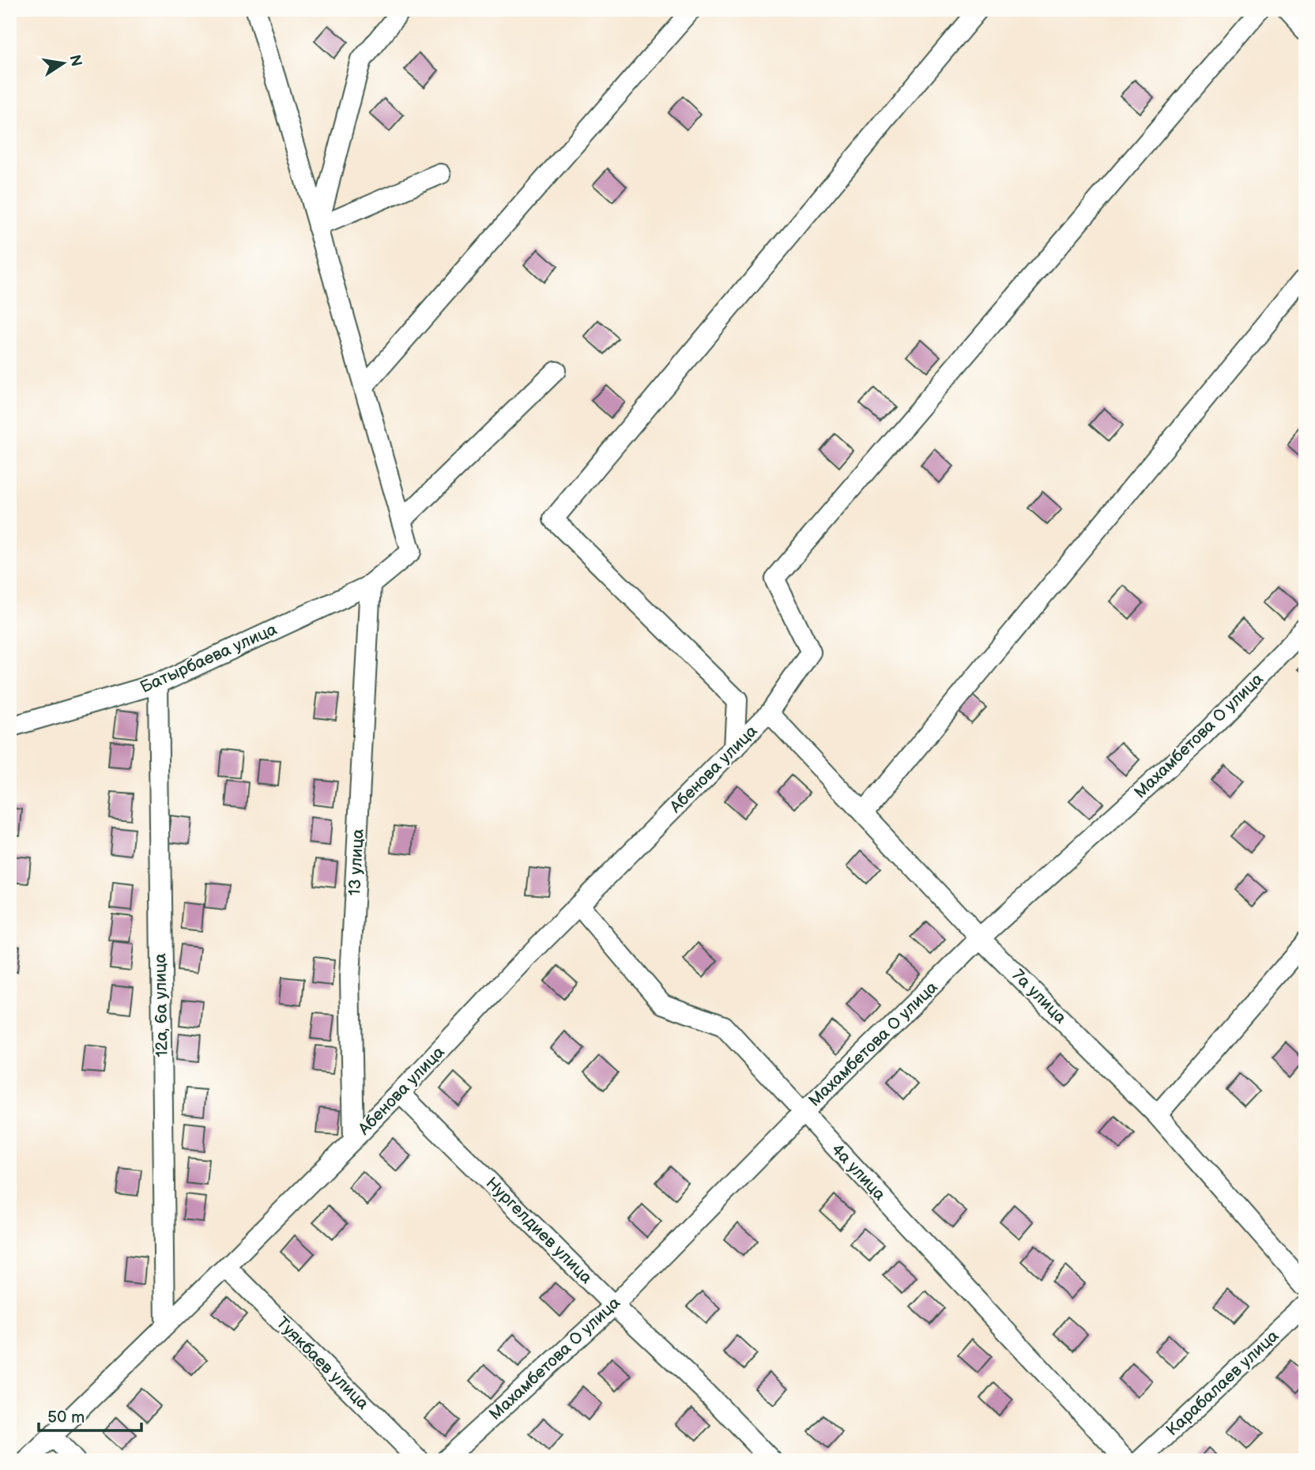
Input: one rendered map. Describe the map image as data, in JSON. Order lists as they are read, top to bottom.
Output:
{
  "streets": {
    "street": [
      "Батырбаева улица",
      "Махамбетова О улица",
      "Абенова улица",
      "13 улица",
      "7а улица",
      "12а, 6а улица",
      "4а улица",
      "Нургелдиев улица",
      "Туякбаев улица",
      "Карабалаев улица"
    ]
  },
  "crossings": [
    ["Батырбаева улица", "13 улица"],
    ["Батырбаева улица", "12а, 6а улица"],
    ["Махамбетова О улица", "7а улица"],
    ["Махамбетова О улица", "4а улица"],
    ["Махамбетова О улица", "Нургелдиев улица"],
    ["Абенова улица", "13 улица"],
    ["Абенова улица", "7а улица"],
    ["Абенова улица", "12а, 6а улица"],
    ["Абенова улица", "4а улица"],
    ["Абенова улица", "Нургелдиев улица"],
    ["Абенова улица", "Туякбаев улица"]
  ],
  "scale_bar": "50 m",
  "north": "right"
}
